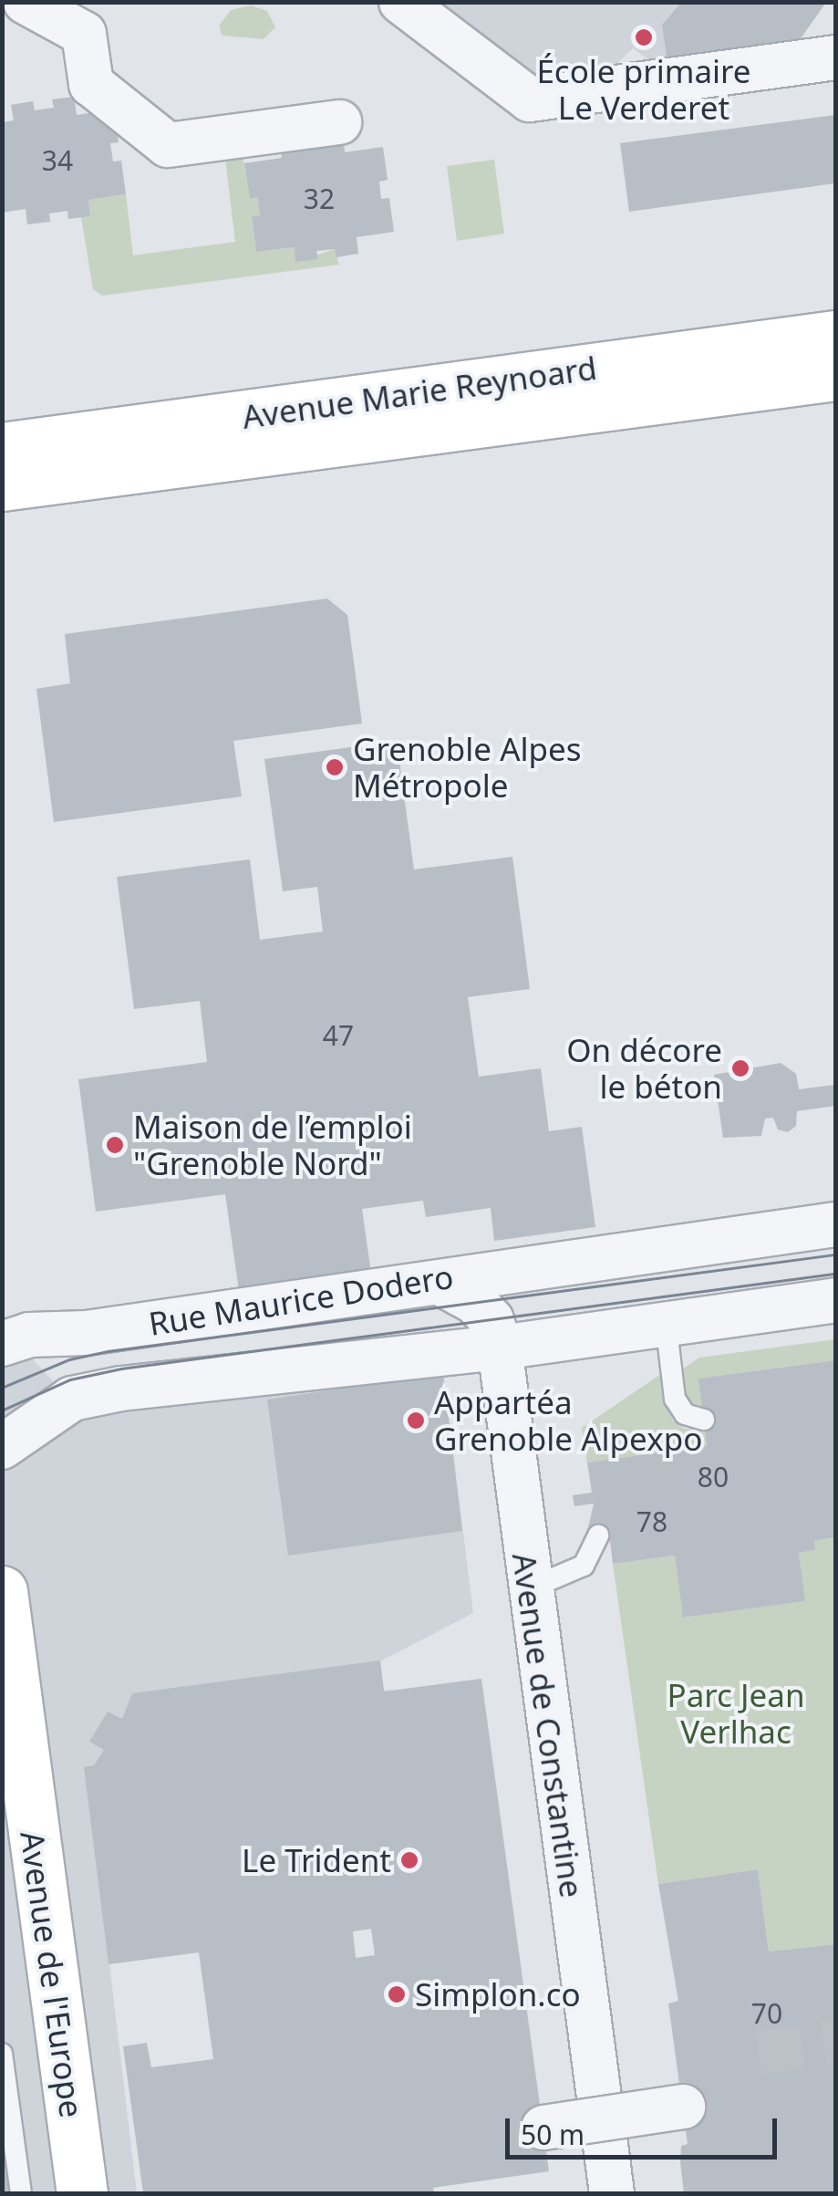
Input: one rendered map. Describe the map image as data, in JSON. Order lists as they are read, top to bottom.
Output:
{
  "streets": {
    "main road": ["Avenue Marie Reynoard", "Avenue de l'Europe"],
    "street": ["Rue Maurice Dodero", "Avenue de Constantine"]
  },
  "crossings": [
    ["Rue Maurice Dodero", "Avenue de Constantine"]
  ],
  "parks": ["Parc Jean Verlhac"],
  "places": [
    "École primaire Le Verderet",
    "Grenoble Alpes Métropole",
    "On décore le béton",
    "Maison de l’emploi \"Grenoble Nord\"",
    "Appartéa Grenoble Alpexpo",
    "Le Trident",
    "Simplon.co"
  ],
  "house_numbers": [
    "34",
    "32",
    "47",
    "80",
    "78",
    "70"
  ],
  "scale_bar": "50 m"
}
